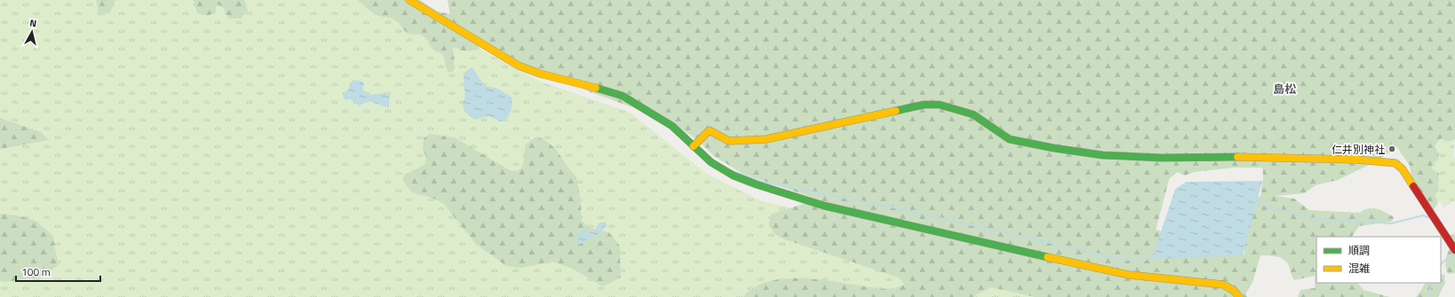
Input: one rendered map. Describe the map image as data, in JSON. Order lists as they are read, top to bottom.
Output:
{
  "districts": ["島松"],
  "places": ["仁井別神社"],
  "legend": ["順調", "混雑"],
  "scale_bar": "100 m",
  "north": "top"
}
